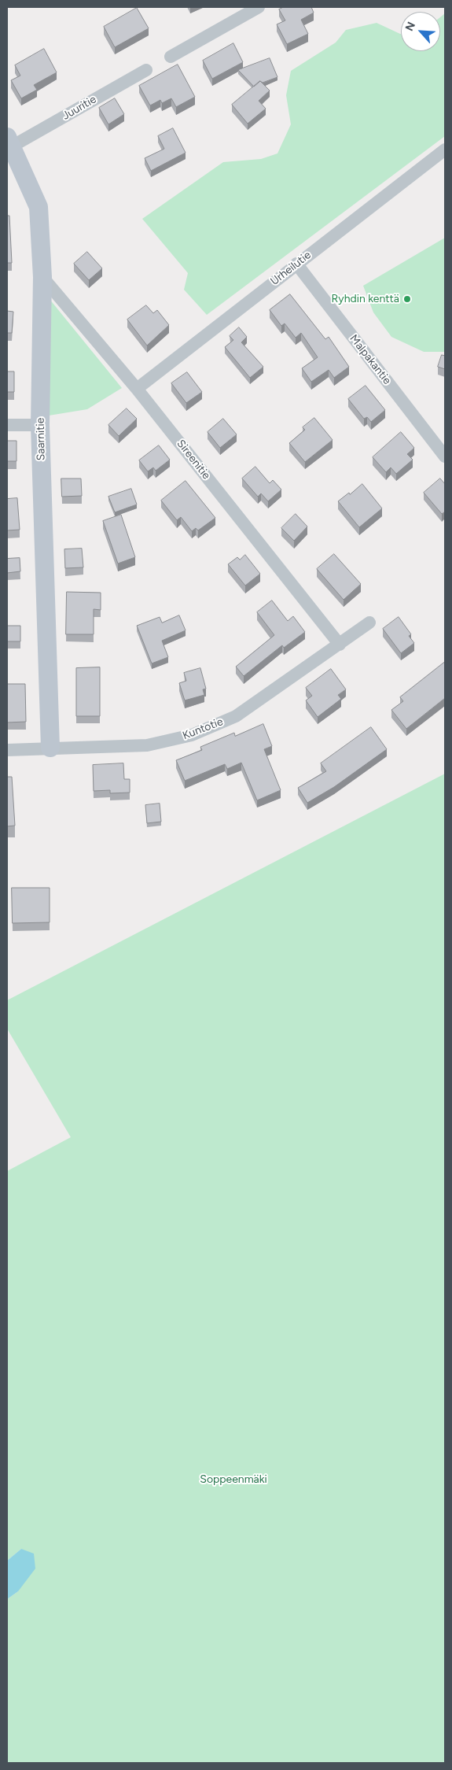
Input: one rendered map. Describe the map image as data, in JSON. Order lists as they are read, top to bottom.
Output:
{
  "streets": {
    "street": [
      "Juuritie",
      "Urheilutie",
      "Malpakantie",
      "Saarnitie",
      "Sireenitie",
      "Kuntotie"
    ]
  },
  "crossings": [
    ["Juuritie", "Saarnitie"],
    ["Urheilutie", "Malpakantie"],
    ["Urheilutie", "Sireenitie"],
    ["Saarnitie", "Sireenitie"],
    ["Saarnitie", "Kuntotie"],
    ["Sireenitie", "Kuntotie"]
  ],
  "parks": ["Soppeenmäki"],
  "places": ["Ryhdin kenttä"],
  "north": "top left"
}
